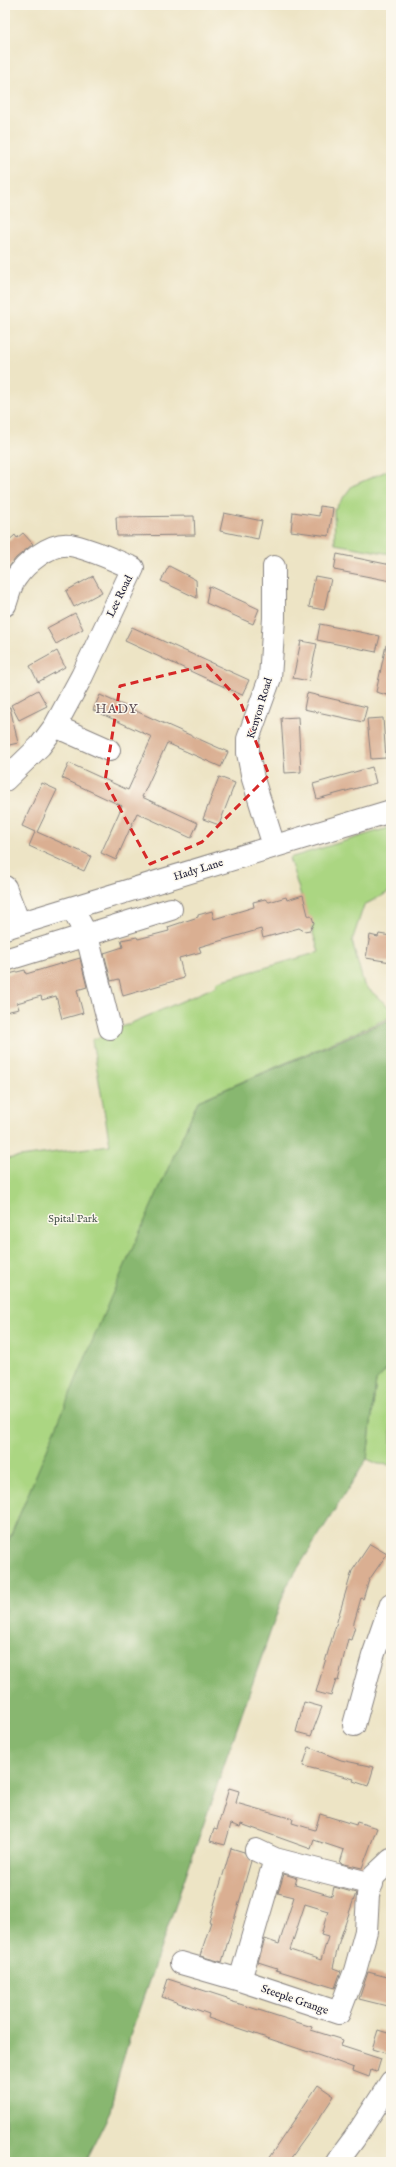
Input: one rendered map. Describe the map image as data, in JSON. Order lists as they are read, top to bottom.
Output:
{
  "streets": {
    "street": [
      "Lee Road",
      "Kenyon Road",
      "Hady Lane",
      "Steeple Grange"
    ]
  },
  "crossings": [
    ["Kenyon Road", "Hady Lane"]
  ],
  "districts": ["HADY"],
  "parks": ["Spital Park"]
}
